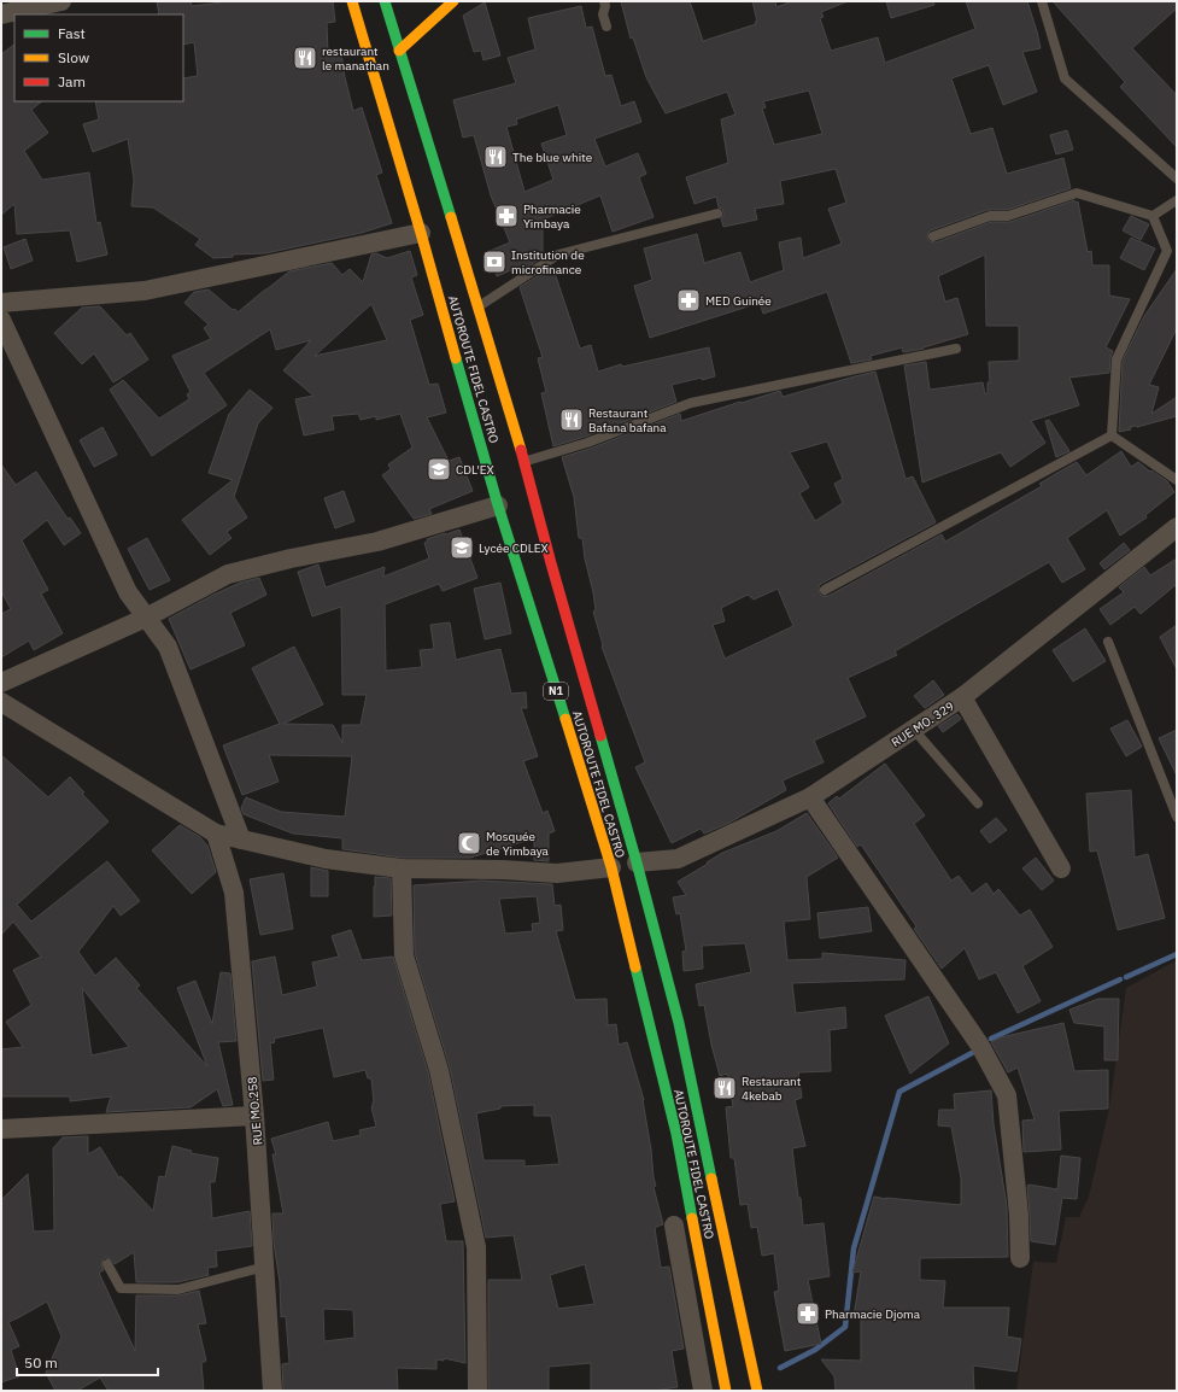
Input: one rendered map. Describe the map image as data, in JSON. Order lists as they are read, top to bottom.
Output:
{
  "streets": {
    "main road": ["AUTOROUTE FIDEL CASTRO", "N1"],
    "street": ["RUE MO. 329", "RUE MO.258"]
  },
  "crossings": [
    ["AUTOROUTE FIDEL CASTRO", "RUE MO. 329"]
  ],
  "places": {
    "restaurant": [
      "restaurant le manathan",
      "The blue white",
      "Restaurant Bafana bafana",
      "Restaurant 4kebab"
    ],
    "pharmacy": ["Pharmacie Yimbaya", "MED Guinée", "Pharmacie Djoma"],
    "bank": ["Institution de microfinance"],
    "school or university": ["CDL'EX", "Lycée CDLEX"],
    "mosque": ["Mosquée de Yimbaya"]
  },
  "legend": ["Fast", "Slow", "Jam"],
  "scale_bar": "50 m"
}
